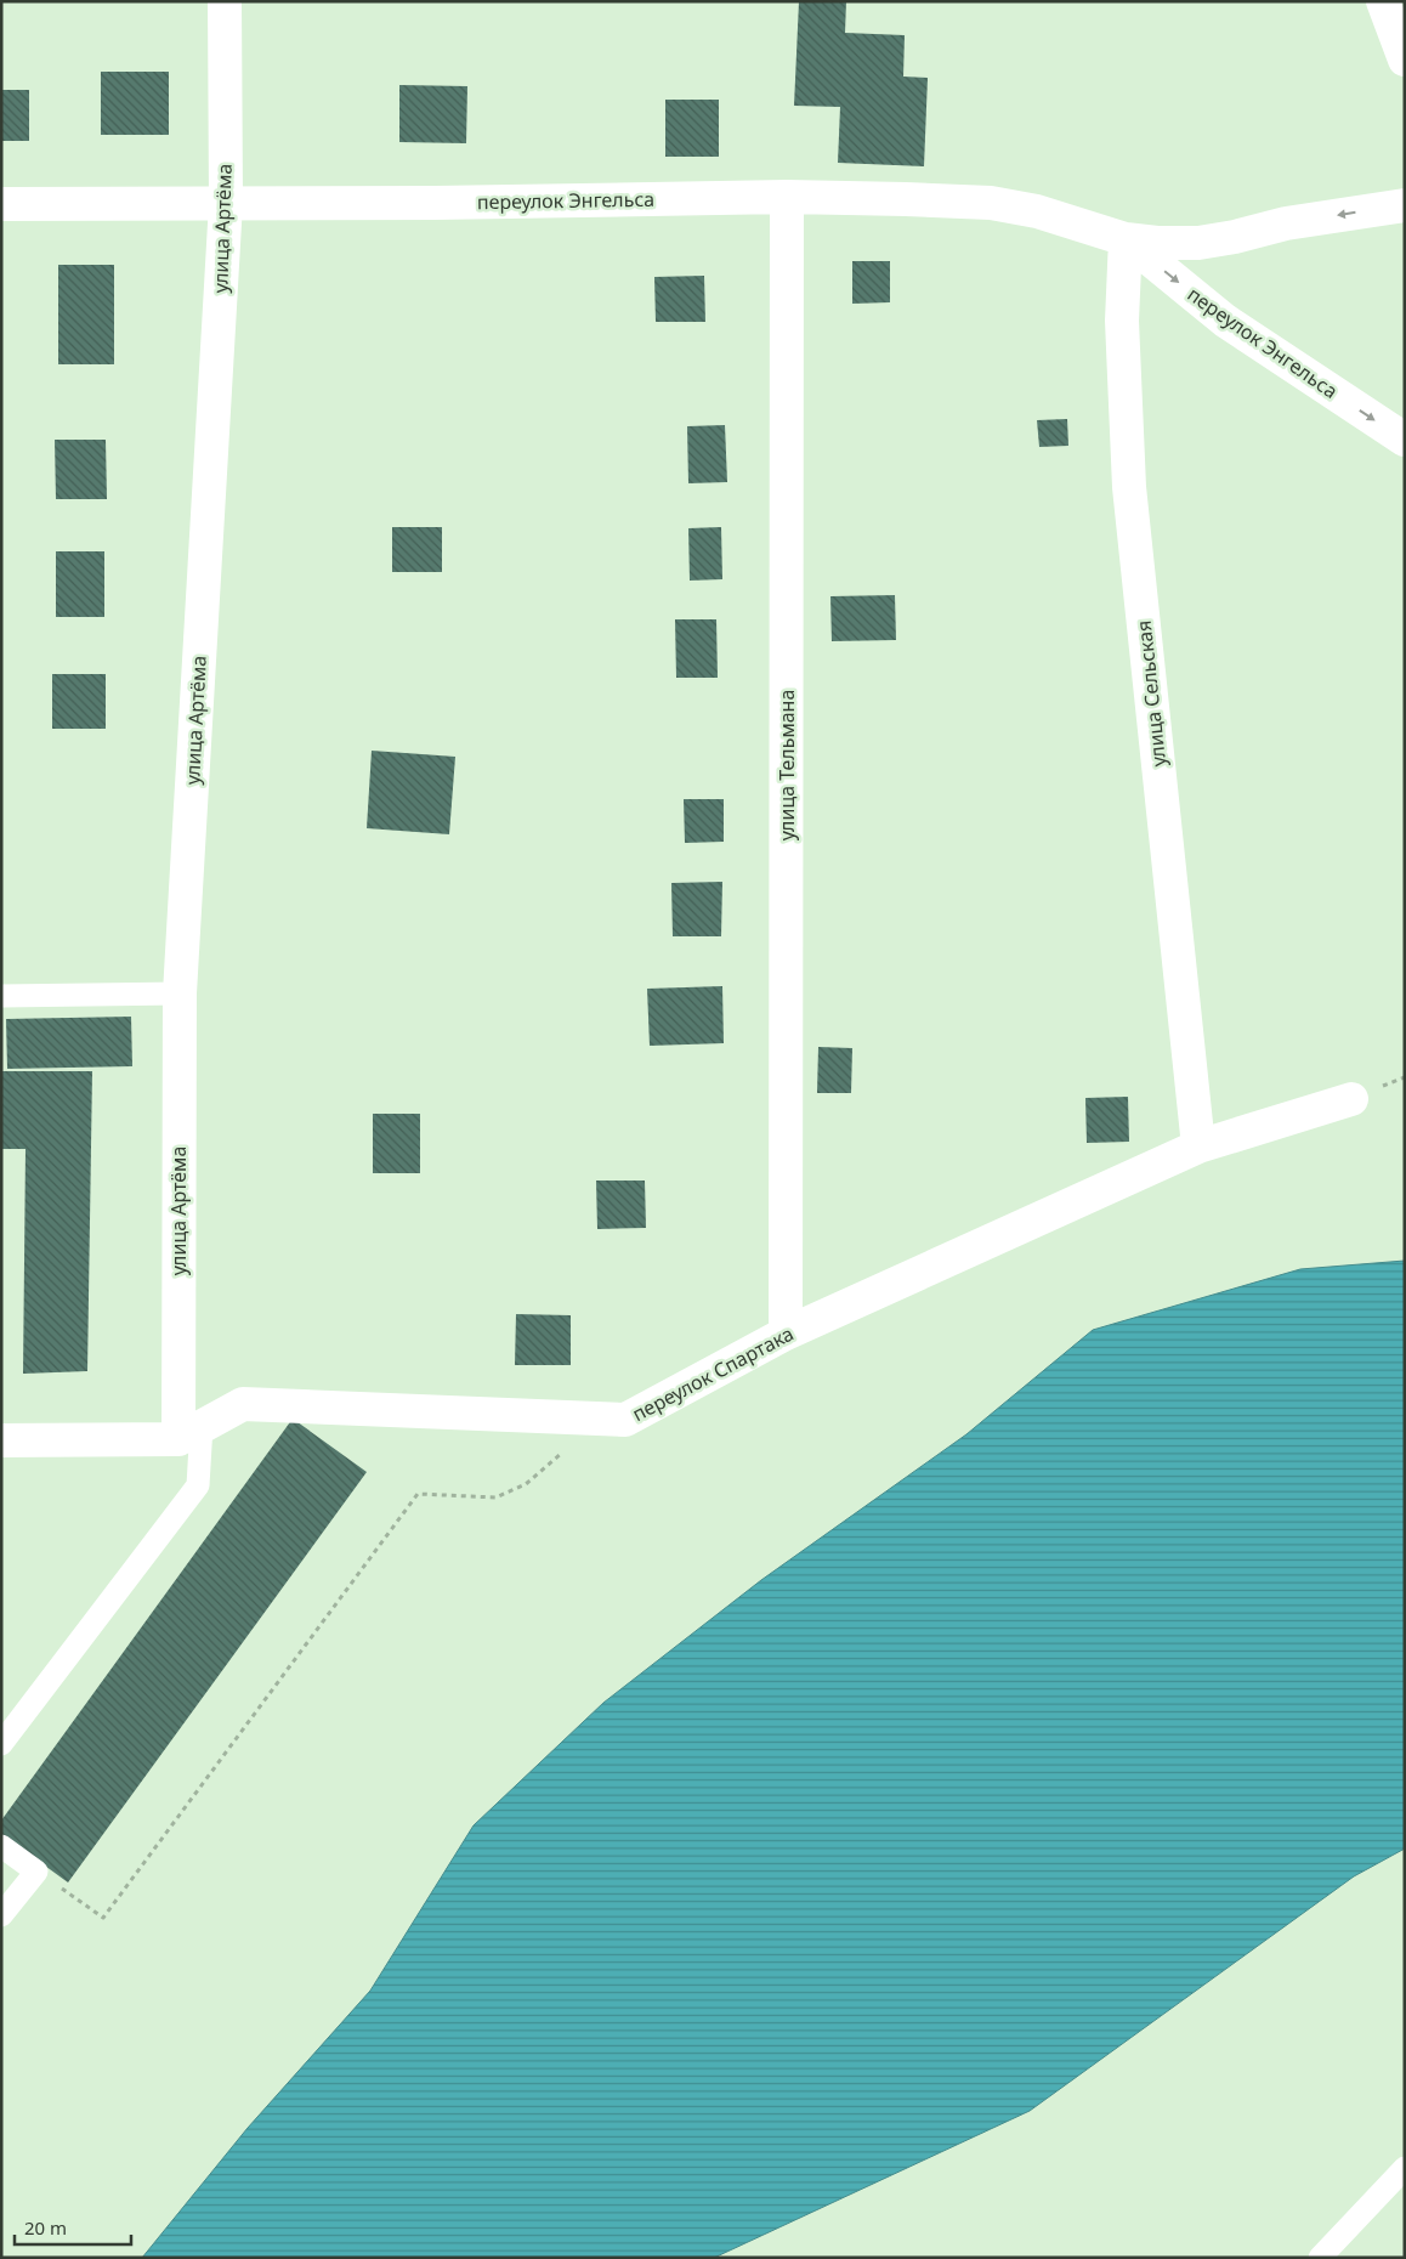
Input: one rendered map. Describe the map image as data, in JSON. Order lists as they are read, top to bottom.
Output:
{
  "streets": {
    "street": [
      "переулок Энгельса",
      "улица Артёма",
      "улица Сельская",
      "улица Тельмана",
      "переулок Спартака"
    ]
  },
  "crossings": [
    ["переулок Энгельса", "улица Артёма"],
    ["переулок Энгельса", "улица Сельская"],
    ["переулок Энгельса", "улица Тельмана"],
    ["улица Артёма", "переулок Спартака"],
    ["улица Сельская", "переулок Спартака"],
    ["улица Тельмана", "переулок Спартака"]
  ],
  "scale_bar": "20 m"
}
